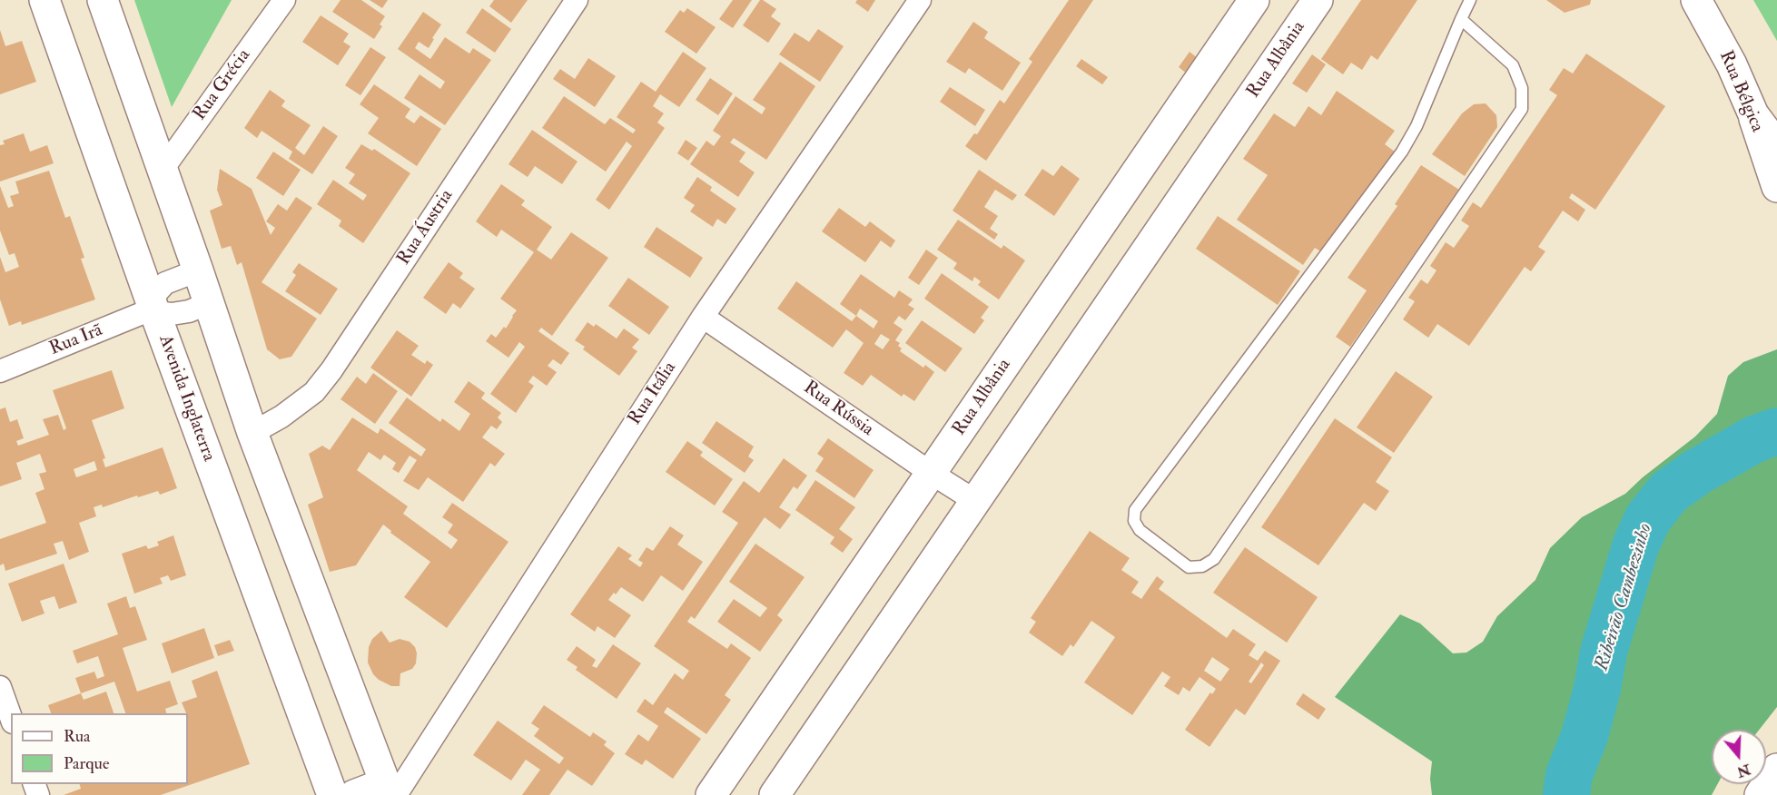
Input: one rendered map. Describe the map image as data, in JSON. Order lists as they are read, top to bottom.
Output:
{
  "streets": {
    "main road": ["Rua Albânia", "Rua Bélgica", "Avenida Inglaterra"],
    "street": [
      "Rua Grécia",
      "Rua Áustria",
      "Rua Irã",
      "Rua Itália",
      "Rua Rússia"
    ]
  },
  "crossings": [
    ["Rua Albânia", "Rua Rússia"],
    ["Rua Irã", "Avenida Inglaterra"],
    ["Rua Itália", "Rua Rússia"]
  ],
  "water": ["Ribeirão Cambezinho"],
  "legend": ["Rua", "Parque"],
  "north": "bottom"
}
